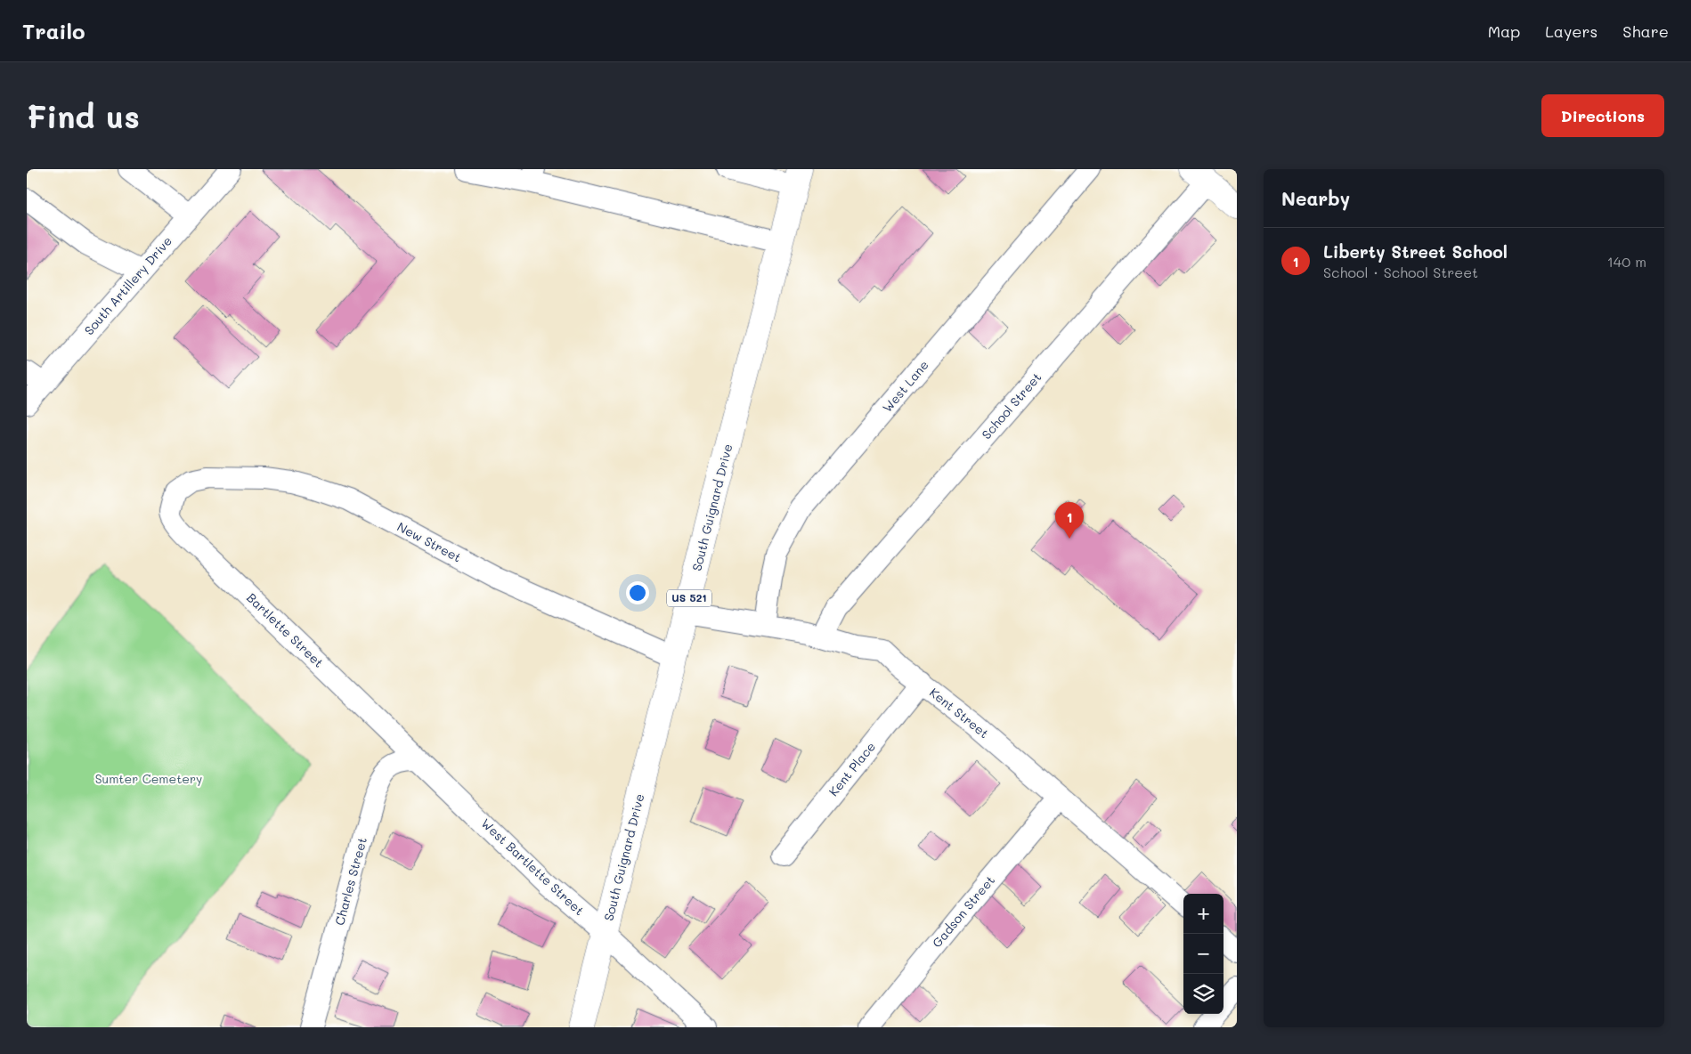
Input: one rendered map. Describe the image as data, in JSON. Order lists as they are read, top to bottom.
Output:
{
  "streets": {
    "main road": ["South Guignard Drive", "US 521"],
    "street": [
      "South Artillery Drive",
      "West Lane",
      "School Street",
      "New Street",
      "Bartlette Street",
      "Kent Street",
      "Kent Place",
      "West Bartlette Street",
      "Charles Street",
      "Gadson Street"
    ]
  },
  "crossings": [
    ["West Lane", "Kent Street"],
    ["School Street", "Kent Street"],
    ["South Guignard Drive", "New Street"],
    ["South Guignard Drive", "Kent Street"],
    ["South Guignard Drive", "West Bartlette Street"],
    ["New Street", "Bartlette Street"],
    ["Bartlette Street", "West Bartlette Street"],
    ["Bartlette Street", "Charles Street"],
    ["Kent Street", "Kent Place"],
    ["Kent Street", "Gadson Street"],
    ["West Bartlette Street", "Charles Street"]
  ],
  "parks": ["Sumter Cemetery"],
  "page": {
    "header": "Trailo",
    "nav": ["Map", "Layers", "Share"],
    "buttons": "Directions",
    "title": "Find us",
    "heading": "Nearby",
    "list": [
      {
        "mark": "1",
        "name": "Liberty Street School",
        "note": "School · School Street",
        "value": "140 m"
      }
    ],
    "pins": "1",
    "map_buttons": ["+", "−"]
  }
}
